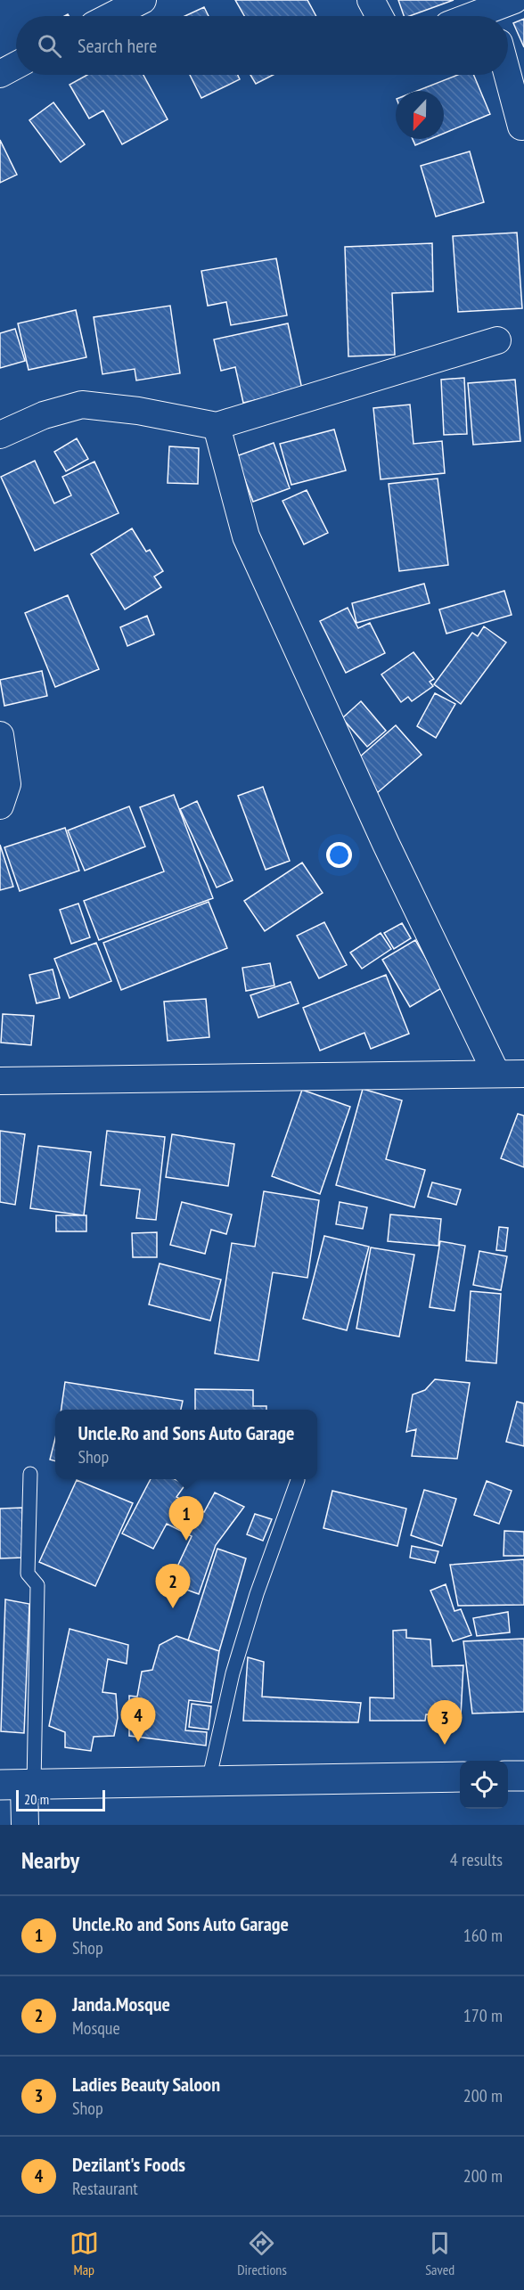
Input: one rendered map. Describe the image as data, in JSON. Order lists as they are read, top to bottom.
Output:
{
  "scale_bar": "20 m",
  "north": "bottom",
  "page": {
    "search": "Search here",
    "popup": ["Uncle.Ro and Sons Auto Garage", "Shop"],
    "pins": [
      "1",
      "2",
      "4",
      "3"
    ],
    "scale": "20 m",
    "heading": ["Nearby", "4 results"],
    "list": [
      {
        "mark": "1",
        "name": "Uncle.Ro and Sons Auto Garage",
        "note": "Shop",
        "value": "160 m"
      },
      {
        "mark": "2",
        "name": "Janda.Mosque",
        "note": "Mosque",
        "value": "170 m"
      },
      {
        "mark": "3",
        "name": "Ladies Beauty Saloon",
        "note": "Shop",
        "value": "200 m"
      },
      {
        "mark": "4",
        "name": "Dezilant's Foods",
        "note": "Restaurant",
        "value": "200 m"
      }
    ],
    "nav": ["Map", "Directions", "Saved"]
  }
}
